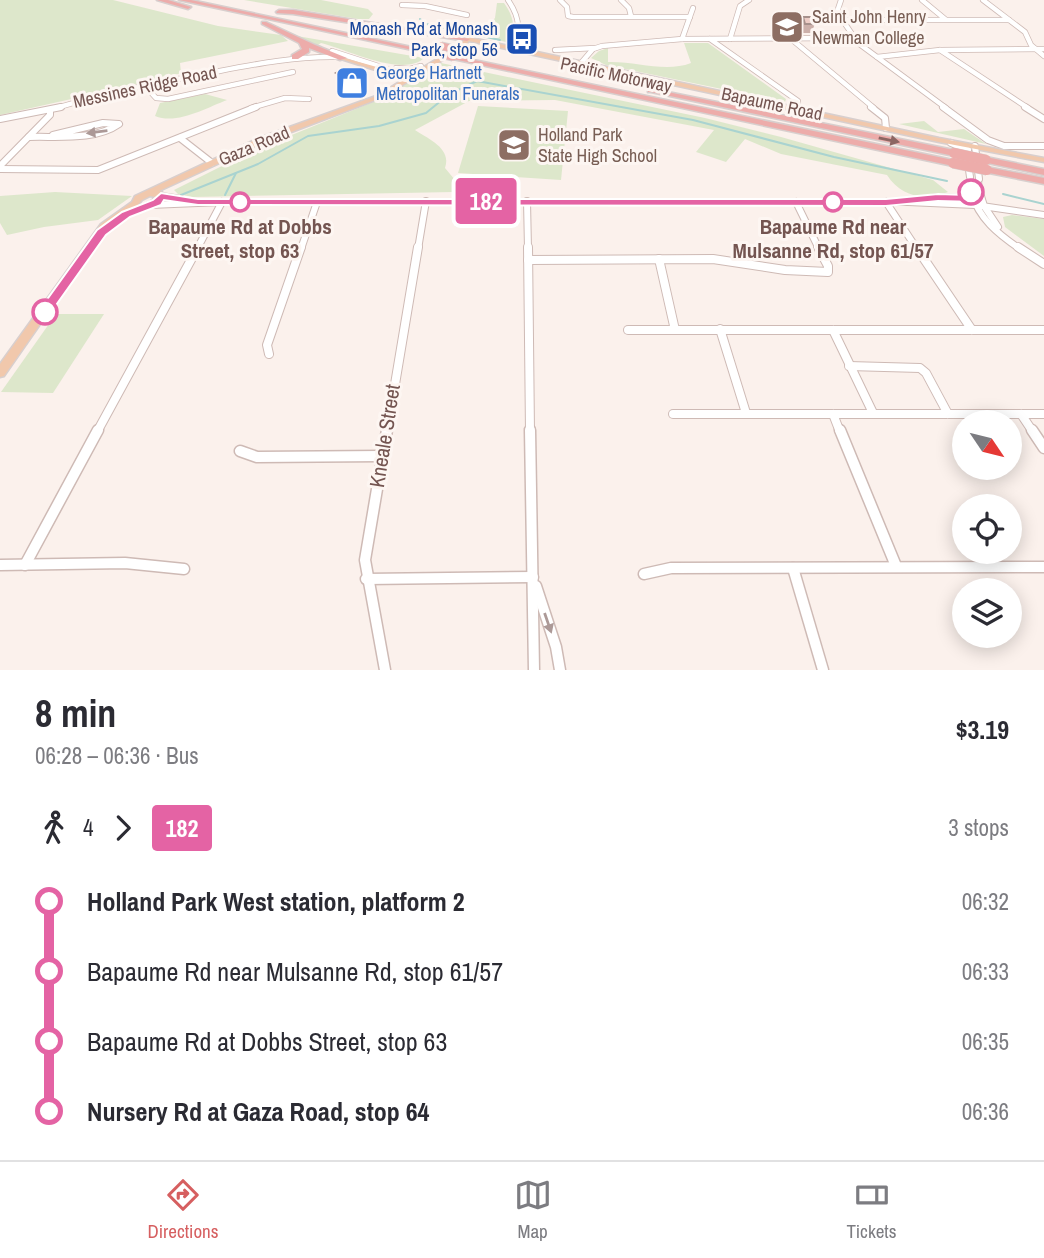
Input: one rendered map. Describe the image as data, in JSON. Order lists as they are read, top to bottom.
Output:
{
  "streets": {
    "highway": ["Pacific Motorway"],
    "main road": ["Messines Ridge Road", "Bapaume Road", "Gaza Road"],
    "street": ["Kneale Street"]
  },
  "crossings": [
    ["Pacific Motorway", "Bapaume Road"],
    ["Pacific Motorway", "Gaza Road"],
    ["Messines Ridge Road", "Gaza Road"],
    ["Bapaume Road", "Gaza Road"]
  ],
  "places": {
    "school or university": ["Saint John Henry Newman College", "Holland Park State High School"],
    "bus stop": ["Monash Rd at Monash Park, stop 56"],
    "shop": ["George Hartnett Metropolitan Funerals"],
    "other": ["Bapaume Rd at Dobbs Street, stop 63", "Bapaume Rd near Mulsanne Rd, stop 61/57"]
  },
  "lines": ["bus line 182"],
  "north": "bottom right",
  "page": {
    "on_map": "182",
    "heading": ["8 min", "06:28 – 06:36 · Bus", "$3.19"],
    "legs": ["4", "182", "3 stops"],
    "list": [
      {
        "name": "Holland Park West station, platform 2",
        "value": "06:32"
      },
      {
        "name": "Bapaume Rd near Mulsanne Rd, stop 61/57",
        "value": "06:33"
      },
      {
        "name": "Bapaume Rd at Dobbs Street, stop 63",
        "value": "06:35"
      },
      {
        "name": "Nursery Rd at Gaza Road, stop 64",
        "value": "06:36"
      }
    ],
    "tabs": ["Directions", "Map", "Tickets"]
  }
}
